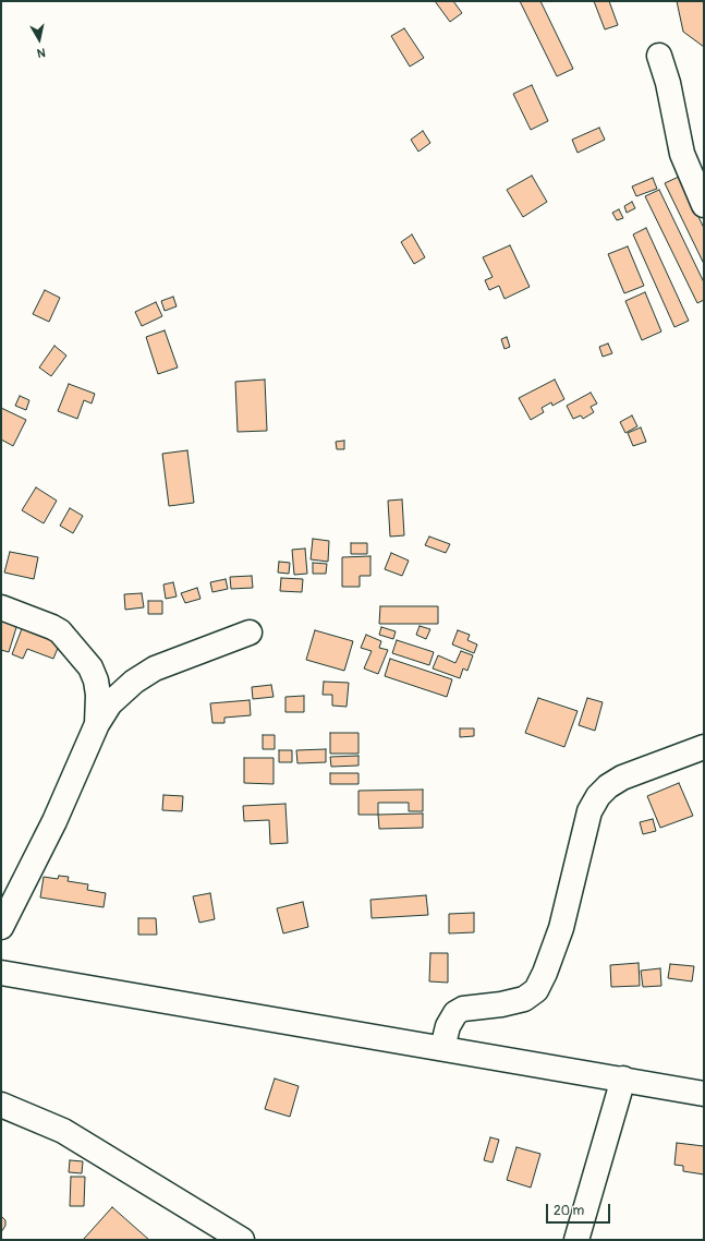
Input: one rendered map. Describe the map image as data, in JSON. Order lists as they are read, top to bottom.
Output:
{
  "scale_bar": "20 m",
  "north": "bottom"
}
